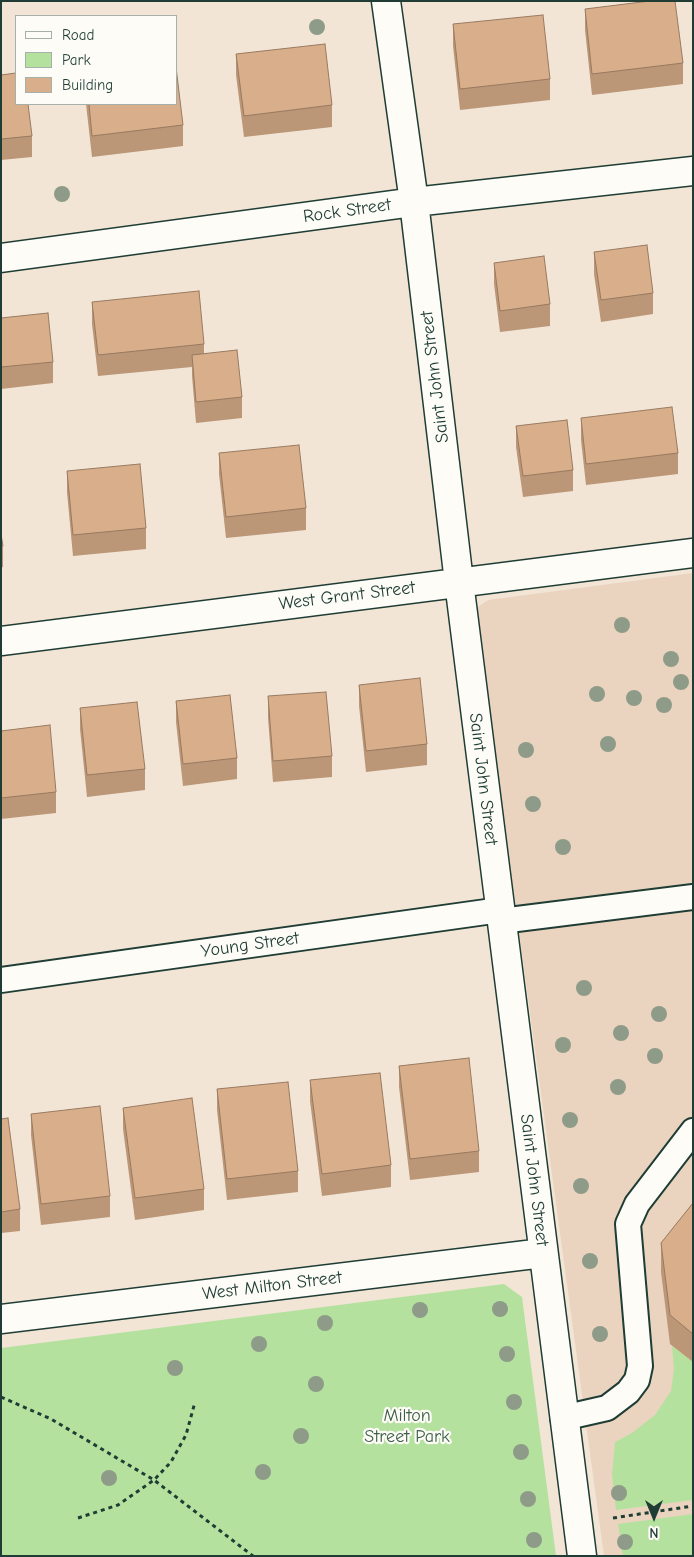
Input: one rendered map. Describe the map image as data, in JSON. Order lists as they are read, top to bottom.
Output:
{
  "streets": {
    "street": [
      "Rock Street",
      "Saint John Street",
      "West Grant Street",
      "West Milton Street"
    ],
    "lane": ["Young Street"]
  },
  "crossings": [
    ["Rock Street", "Saint John Street"],
    ["Saint John Street", "West Grant Street"],
    ["Saint John Street", "Young Street"],
    ["Saint John Street", "West Milton Street"]
  ],
  "parks": ["Milton Street Park"],
  "legend": ["Road", "Park", "Building"],
  "north": "bottom"
}
